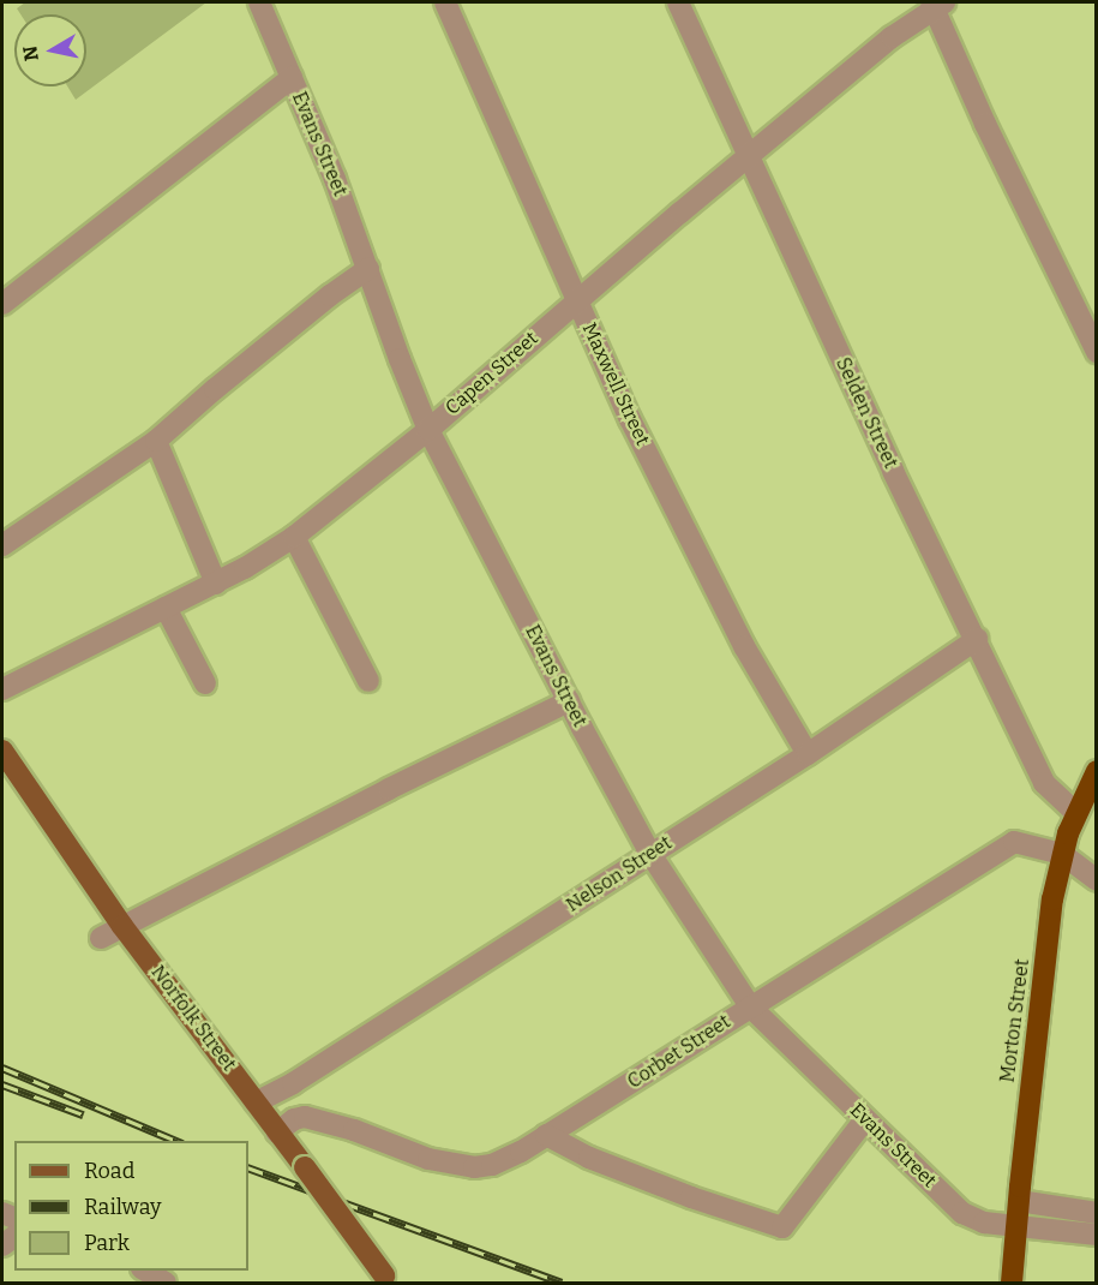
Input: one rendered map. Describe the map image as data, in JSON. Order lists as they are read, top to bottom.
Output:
{
  "streets": {
    "highway": ["Morton Street"],
    "main road": ["Norfolk Street"],
    "street": [
      "Evans Street",
      "Capen Street",
      "Maxwell Street",
      "Selden Street",
      "Nelson Street",
      "Corbet Street"
    ]
  },
  "crossings": [
    ["Evans Street", "Capen Street"],
    ["Evans Street", "Nelson Street"],
    ["Evans Street", "Morton Street"],
    ["Evans Street", "Corbet Street"],
    ["Capen Street", "Maxwell Street"],
    ["Capen Street", "Selden Street"],
    ["Maxwell Street", "Nelson Street"],
    ["Selden Street", "Nelson Street"],
    ["Selden Street", "Morton Street"],
    ["Nelson Street", "Norfolk Street"],
    ["Morton Street", "Corbet Street"]
  ],
  "legend": ["Road", "Railway", "Park"],
  "north": "left"
}
